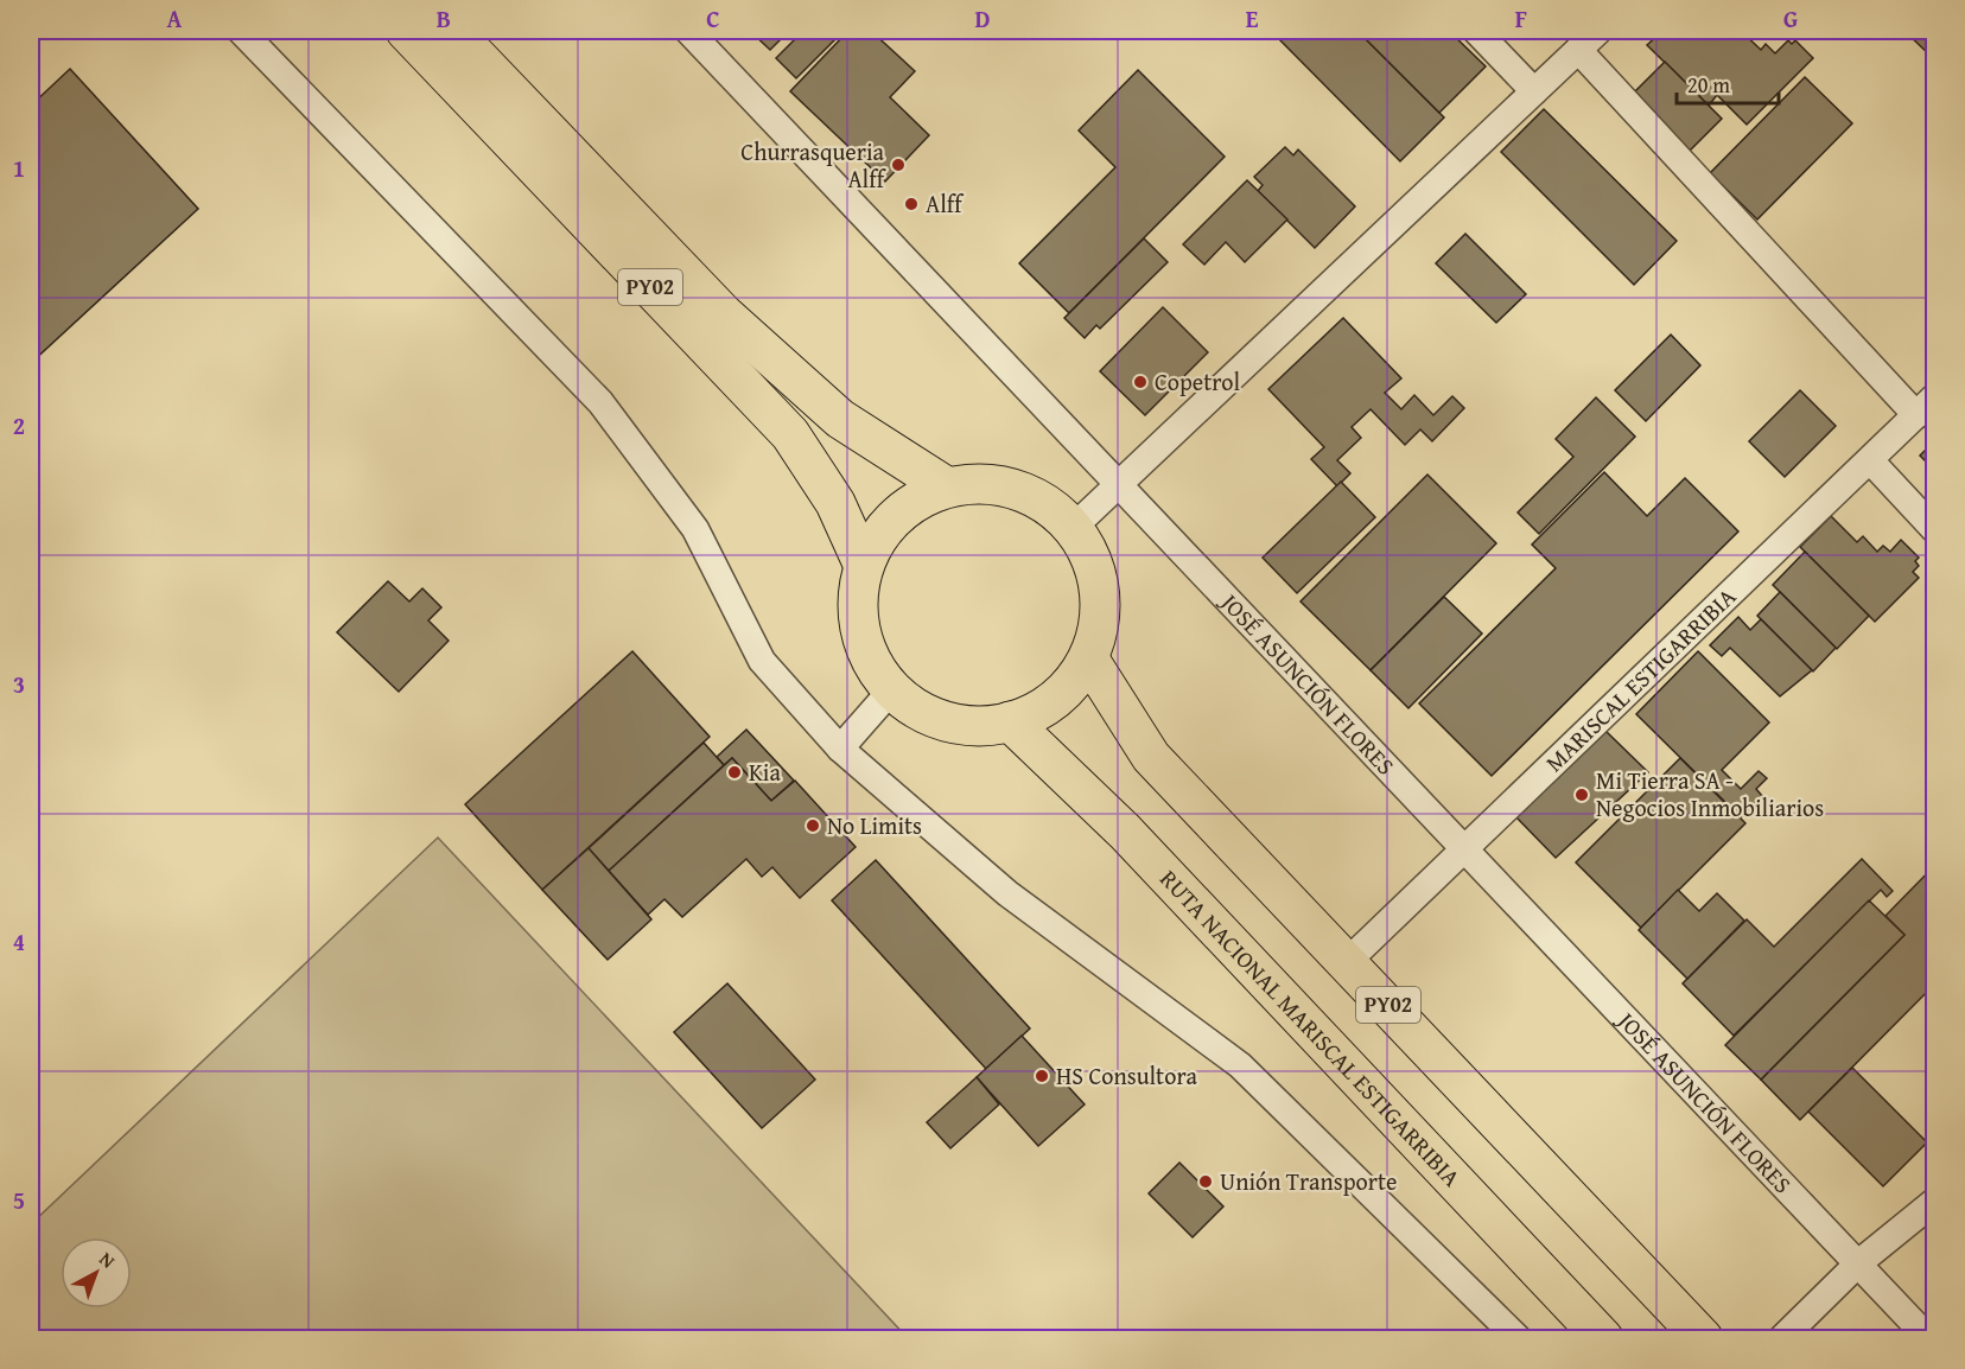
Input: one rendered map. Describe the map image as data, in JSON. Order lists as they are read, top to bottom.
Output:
{
  "streets": {
    "highway": ["PY02", "RUTA NACIONAL MARISCAL ESTIGARRIBIA"],
    "street": ["MARISCAL ESTIGARRIBIA", "JOSÉ ASUNCIÓN FLORES"]
  },
  "crossings": [
    ["PY02", "MARISCAL ESTIGARRIBIA"],
    ["PY02", "RUTA NACIONAL MARISCAL ESTIGARRIBIA"],
    ["MARISCAL ESTIGARRIBIA", "JOSÉ ASUNCIÓN FLORES"]
  ],
  "places": [
    "Churrasqueria Alff",
    "Alff",
    "Copetrol",
    "Kia",
    "Mi Tierra SA - Negocios Inmobiliarios",
    "No Limits",
    "HS Consultora",
    "Unión Transporte"
  ],
  "scale_bar": "20 m",
  "north": "top right",
  "grid": {
    "columns": [
      "A",
      "B",
      "C",
      "D",
      "E",
      "F",
      "G"
    ],
    "rows": [
      "1",
      "2",
      "3",
      "4",
      "5"
    ]
  }
}
